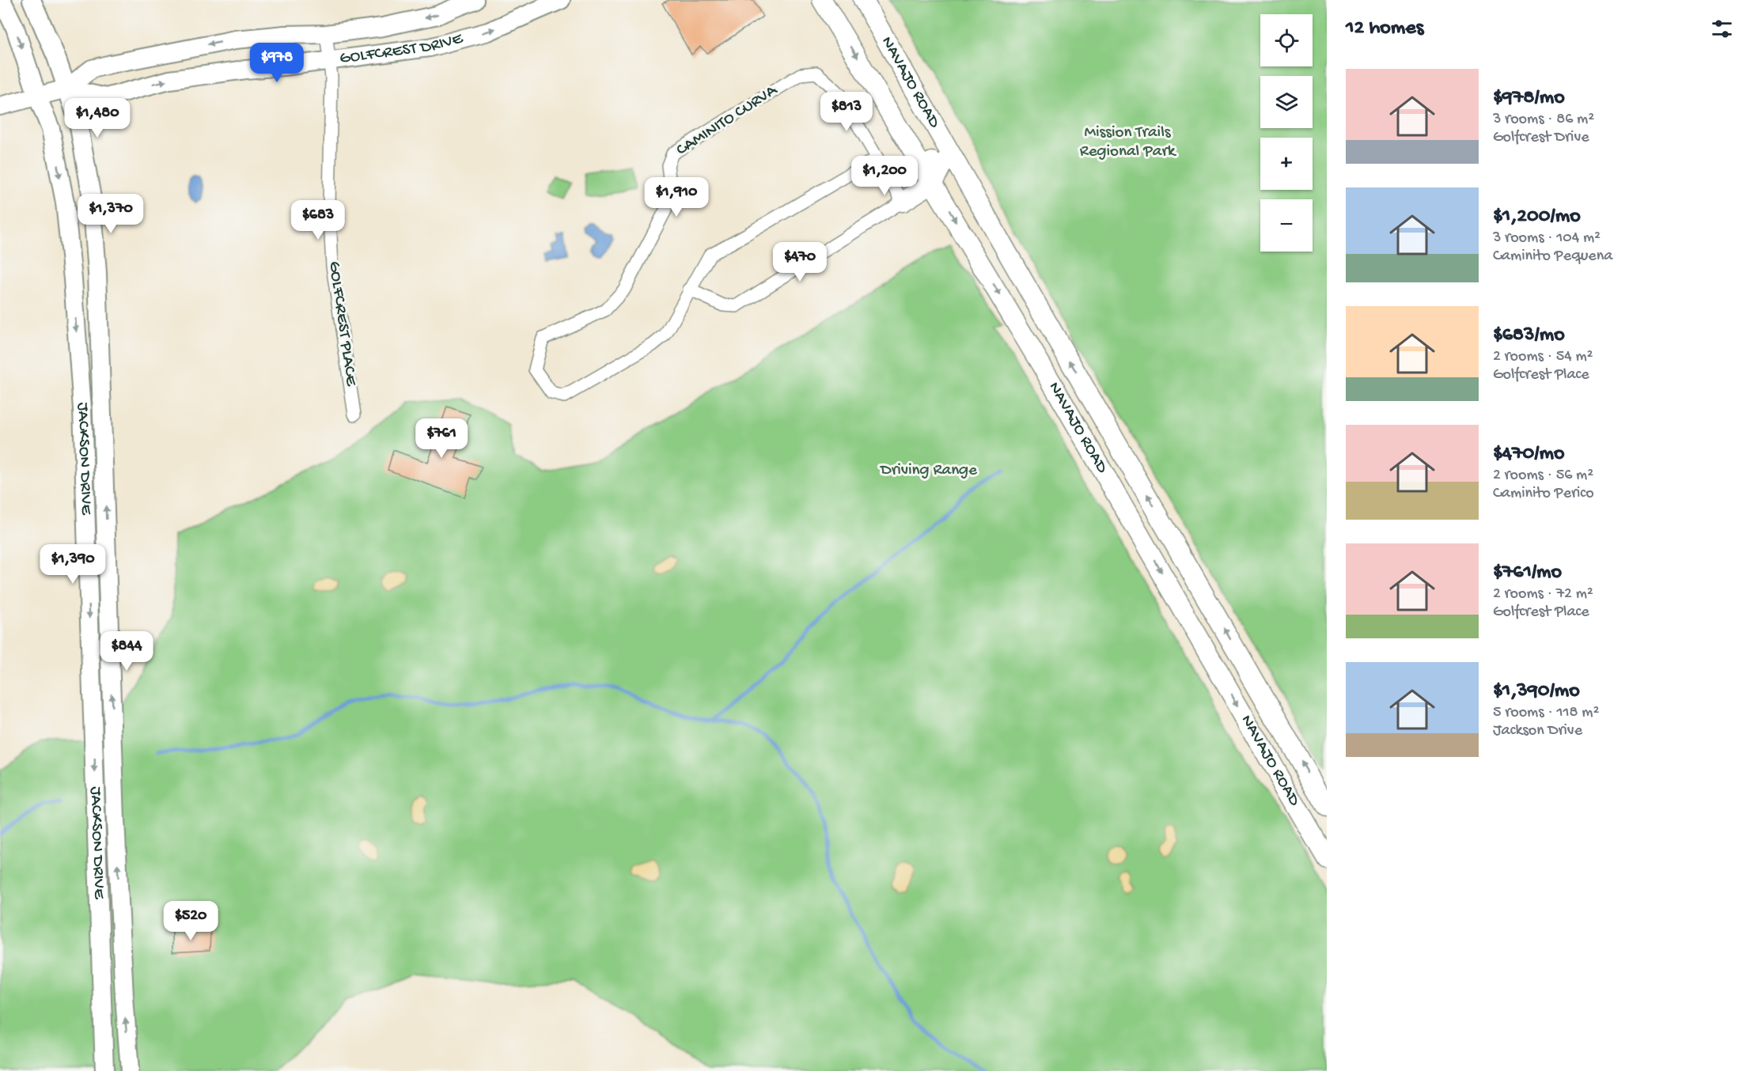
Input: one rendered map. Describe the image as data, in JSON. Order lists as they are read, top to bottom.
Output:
{
  "streets": {
    "main road": ["GOLFCREST DRIVE", "NAVAJO ROAD", "JACKSON DRIVE"],
    "street": ["CAMINITO CURVA", "GOLFCREST PLACE"]
  },
  "crossings": [
    ["GOLFCREST DRIVE", "GOLFCREST PLACE"],
    ["GOLFCREST DRIVE", "JACKSON DRIVE"]
  ],
  "parks": ["Mission Trails Regional Park", "Driving Range"],
  "page": {
    "heading": "12 homes",
    "map_buttons": ["+", "−"],
    "price": [
      "$978",
      "$813",
      "$1,480",
      "$1,200",
      "$1,910",
      "$1,370",
      "$683",
      "$470",
      "$761",
      "$1,390",
      "$844",
      "$520"
    ],
    "list": [
      {
        "name": "$978/mo",
        "note": "3 rooms · 86 m² · Golfcrest Drive"
      },
      {
        "name": "$1,200/mo",
        "note": "3 rooms · 104 m² · Caminito Pequena"
      },
      {
        "name": "$683/mo",
        "note": "2 rooms · 54 m² · Golfcrest Place"
      },
      {
        "name": "$470/mo",
        "note": "2 rooms · 56 m² · Caminito Perico"
      },
      {
        "name": "$761/mo",
        "note": "2 rooms · 72 m² · Golfcrest Place"
      },
      {
        "name": "$1,390/mo",
        "note": "5 rooms · 118 m² · Jackson Drive"
      }
    ]
  }
}
